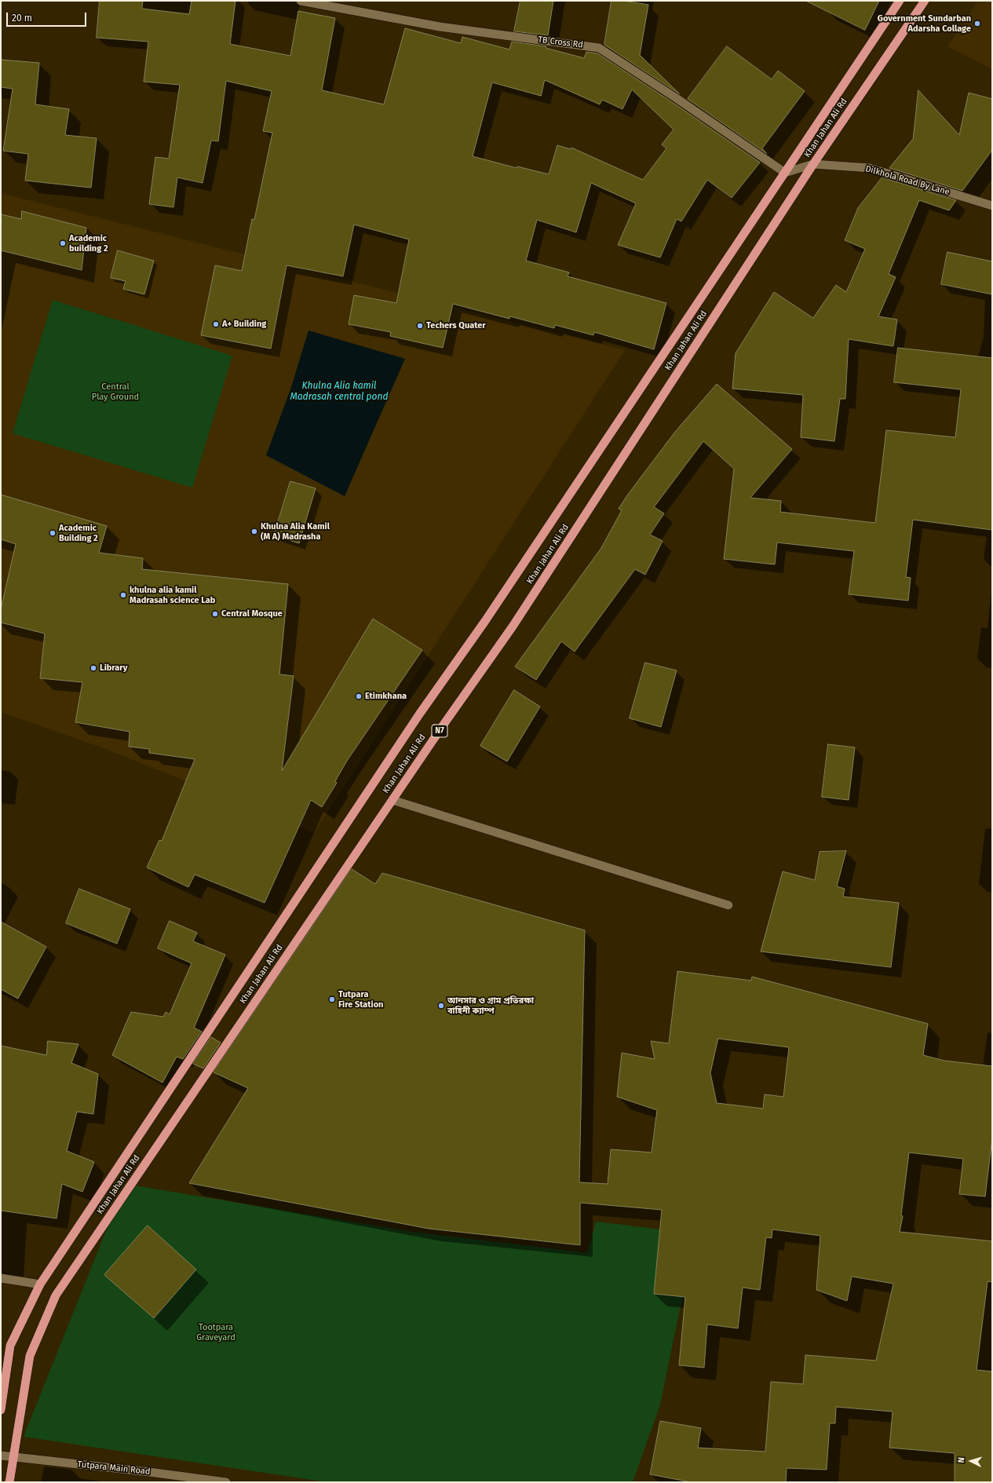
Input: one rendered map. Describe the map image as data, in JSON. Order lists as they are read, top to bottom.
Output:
{
  "streets": {
    "highway": ["Khan Jahan Ali Rd", "N7"],
    "street": ["TB Cross Rd", "Dilkhola Road By Lane", "Tutpara Main Road"]
  },
  "crossings": [
    ["TB Cross Rd", "Khan Jahan Ali Rd"],
    ["TB Cross Rd", "Dilkhola Road By Lane"],
    ["Khan Jahan Ali Rd", "Dilkhola Road By Lane"],
    ["Khan Jahan Ali Rd", "Tutpara Main Road"]
  ],
  "water": ["Khulna Alia kamil Madrasah central pond"],
  "parks": ["Central Play Ground", "Tootpara Graveyard"],
  "places": [
    "Government Sundarban Adarsha Collage",
    "Academic building 2",
    "A+ Building",
    "Techers Quater",
    "Khulna Alia Kamil (M A) Madrasha",
    "Academic Building 2",
    "khulna alia kamil Madrasah science Lab",
    "Central Mosque",
    "Library",
    "Etimkhana",
    "Tutpara Fire Station",
    "আনসার ও গ্রাম প্রতিরক্ষা বাহিনী ক্যাম্প"
  ],
  "scale_bar": "20 m",
  "north": "left"
}
